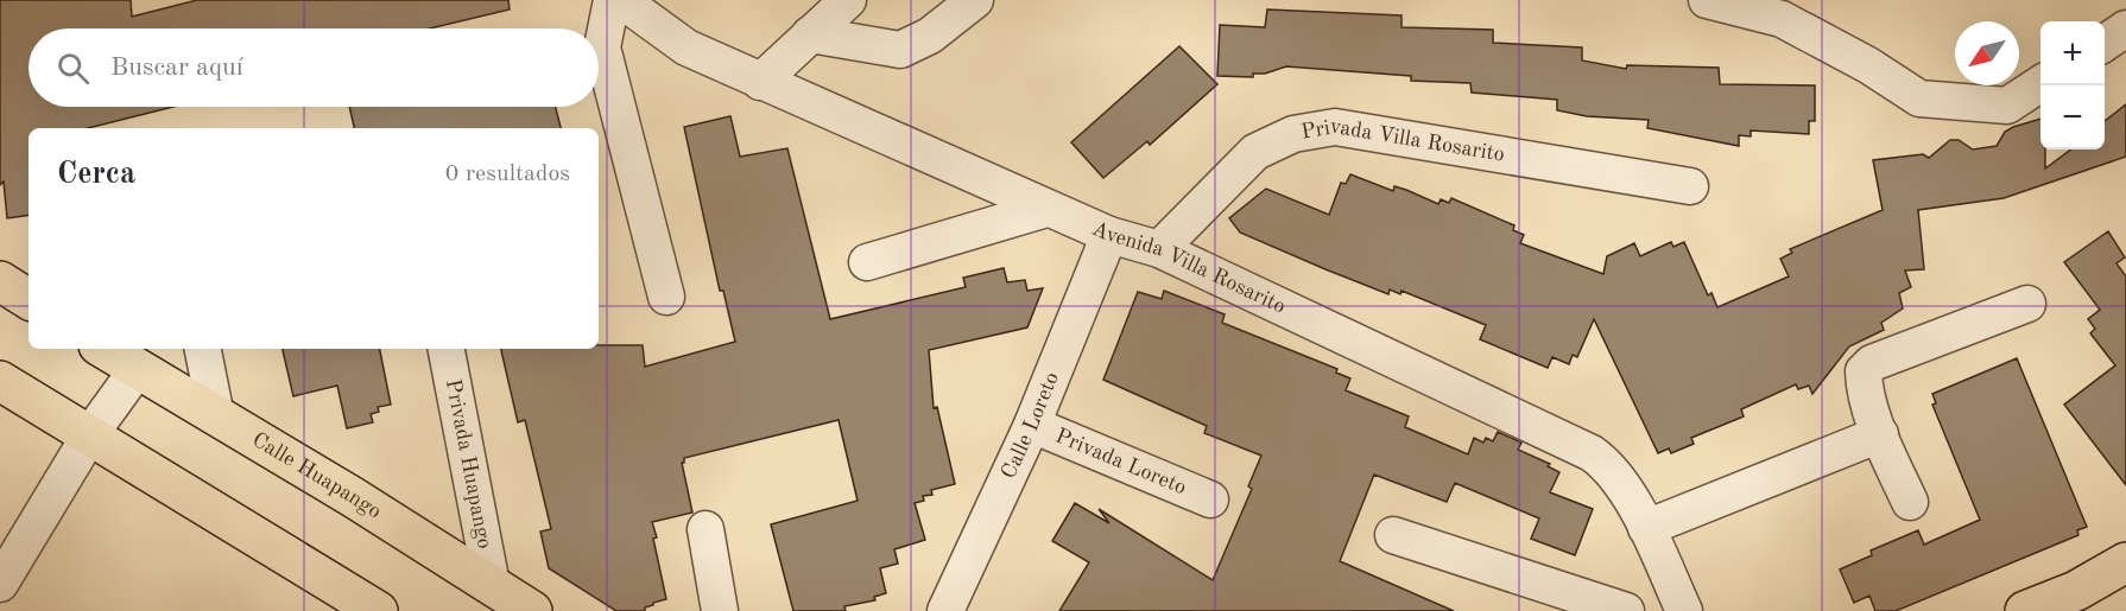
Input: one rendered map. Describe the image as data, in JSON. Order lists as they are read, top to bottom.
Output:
{
  "streets": {
    "main road": ["Calle Huapango"],
    "street": [
      "Privada Villa Rosarito",
      "Avenida Villa Rosarito",
      "Calle Loreto",
      "Privada Loreto",
      "Privada Huapango"
    ]
  },
  "crossings": [
    ["Privada Villa Rosarito", "Avenida Villa Rosarito"],
    ["Avenida Villa Rosarito", "Calle Loreto"],
    ["Calle Loreto", "Privada Loreto"],
    ["Privada Huapango", "Calle Huapango"]
  ],
  "north": "bottom left",
  "page": {
    "map_buttons": ["+", "−"],
    "search": "Buscar aquí",
    "heading": ["Cerca", "0 resultados"]
  }
}
